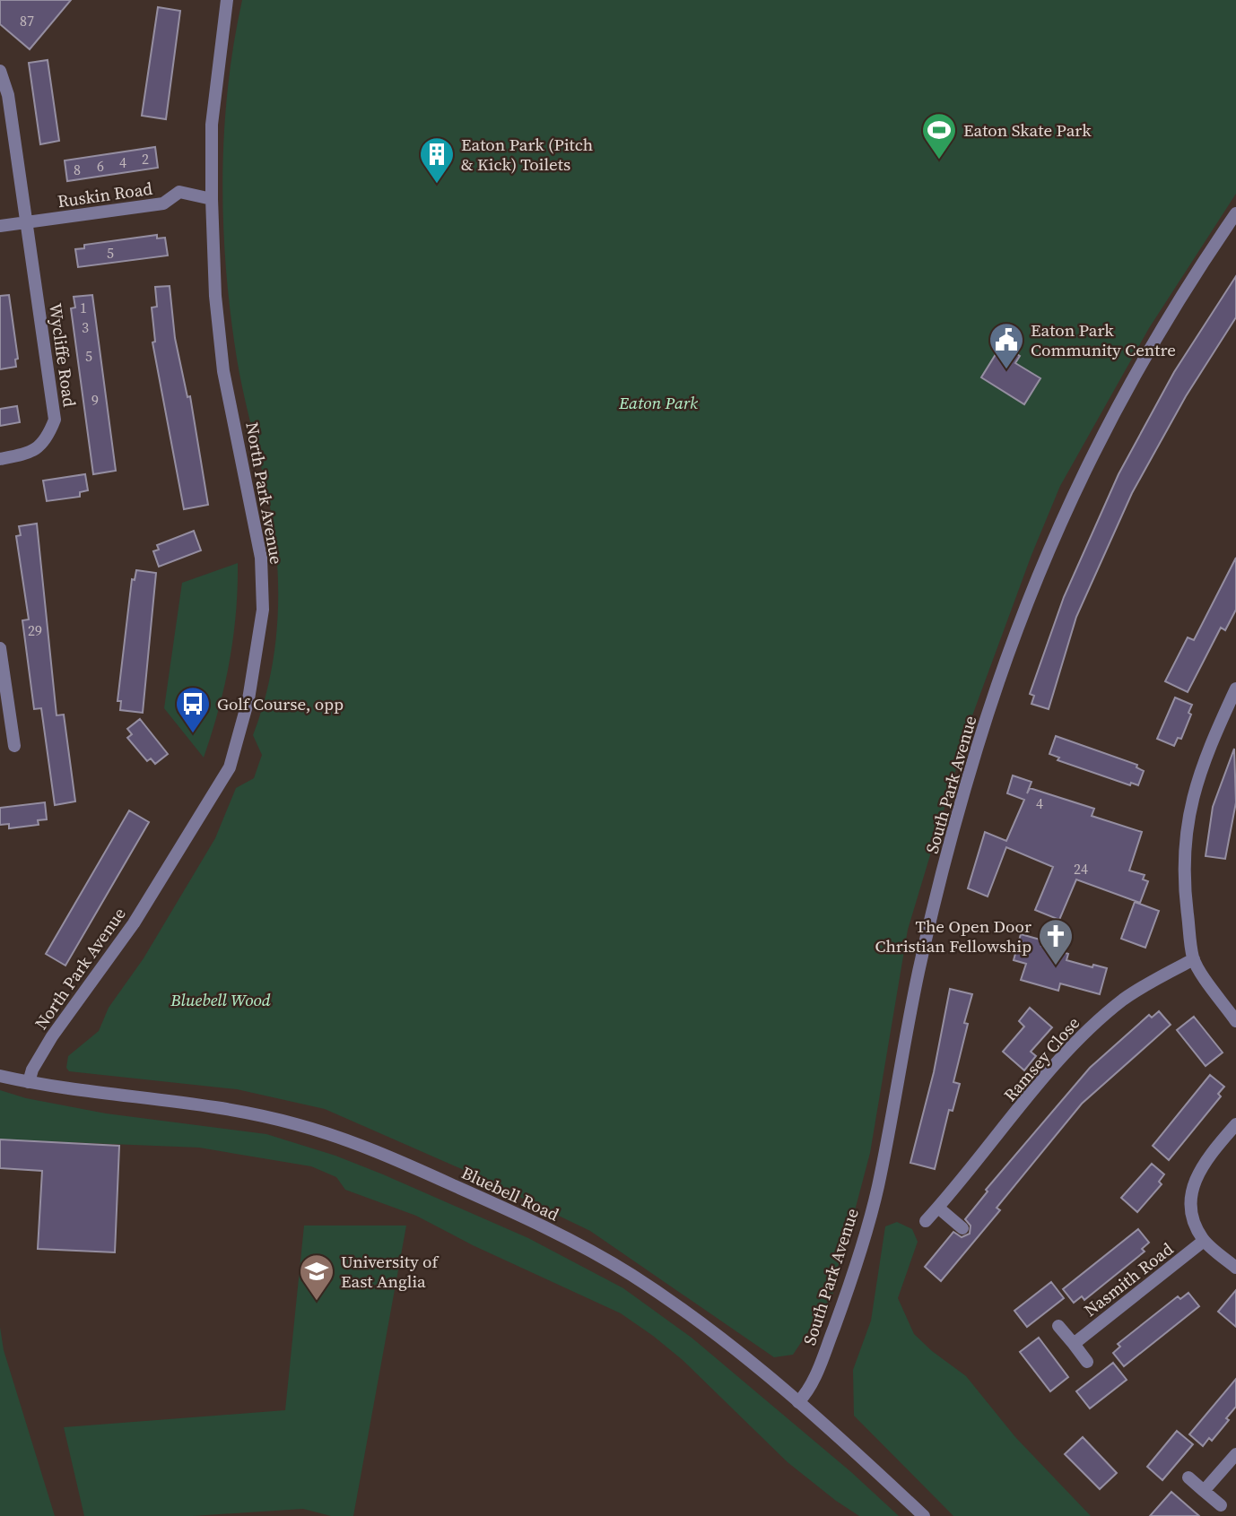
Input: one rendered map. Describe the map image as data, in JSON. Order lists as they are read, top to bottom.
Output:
{
  "streets": {
    "street": [
      "Ruskin Road",
      "Wycliffe Road",
      "North Park Avenue",
      "South Park Avenue",
      "Ramsey Close",
      "Bluebell Road",
      "Nasmith Road"
    ]
  },
  "crossings": [
    ["Ruskin Road", "Wycliffe Road"],
    ["Ruskin Road", "North Park Avenue"],
    ["North Park Avenue", "Bluebell Road"],
    ["South Park Avenue", "Bluebell Road"]
  ],
  "parks": ["Eaton Park", "Bluebell Wood"],
  "places": {
    "sports": ["Eaton Skate Park"],
    "building": ["Eaton Park (Pitch & Kick) Toilets"],
    "public building": ["Eaton Park Community Centre"],
    "bus stop": ["Golf Course, opp"],
    "church": ["The Open Door Christian Fellowship"],
    "school or university": ["University of East Anglia"]
  },
  "house_numbers": [
    "87",
    "2",
    "4",
    "6",
    "8",
    "5",
    "1",
    "3",
    "5",
    "9",
    "29",
    "4",
    "24"
  ]
}
